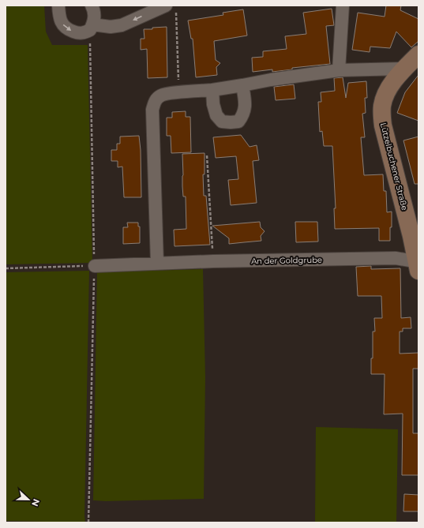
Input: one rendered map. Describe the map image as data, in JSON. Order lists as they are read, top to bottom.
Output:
{
  "streets": {
    "main road": ["Lützelbuchener Straße"],
    "street": ["An der Goldgrube"]
  },
  "crossings": [
    ["Lützelbuchener Straße", "An der Goldgrube"]
  ],
  "north": "right"
}
